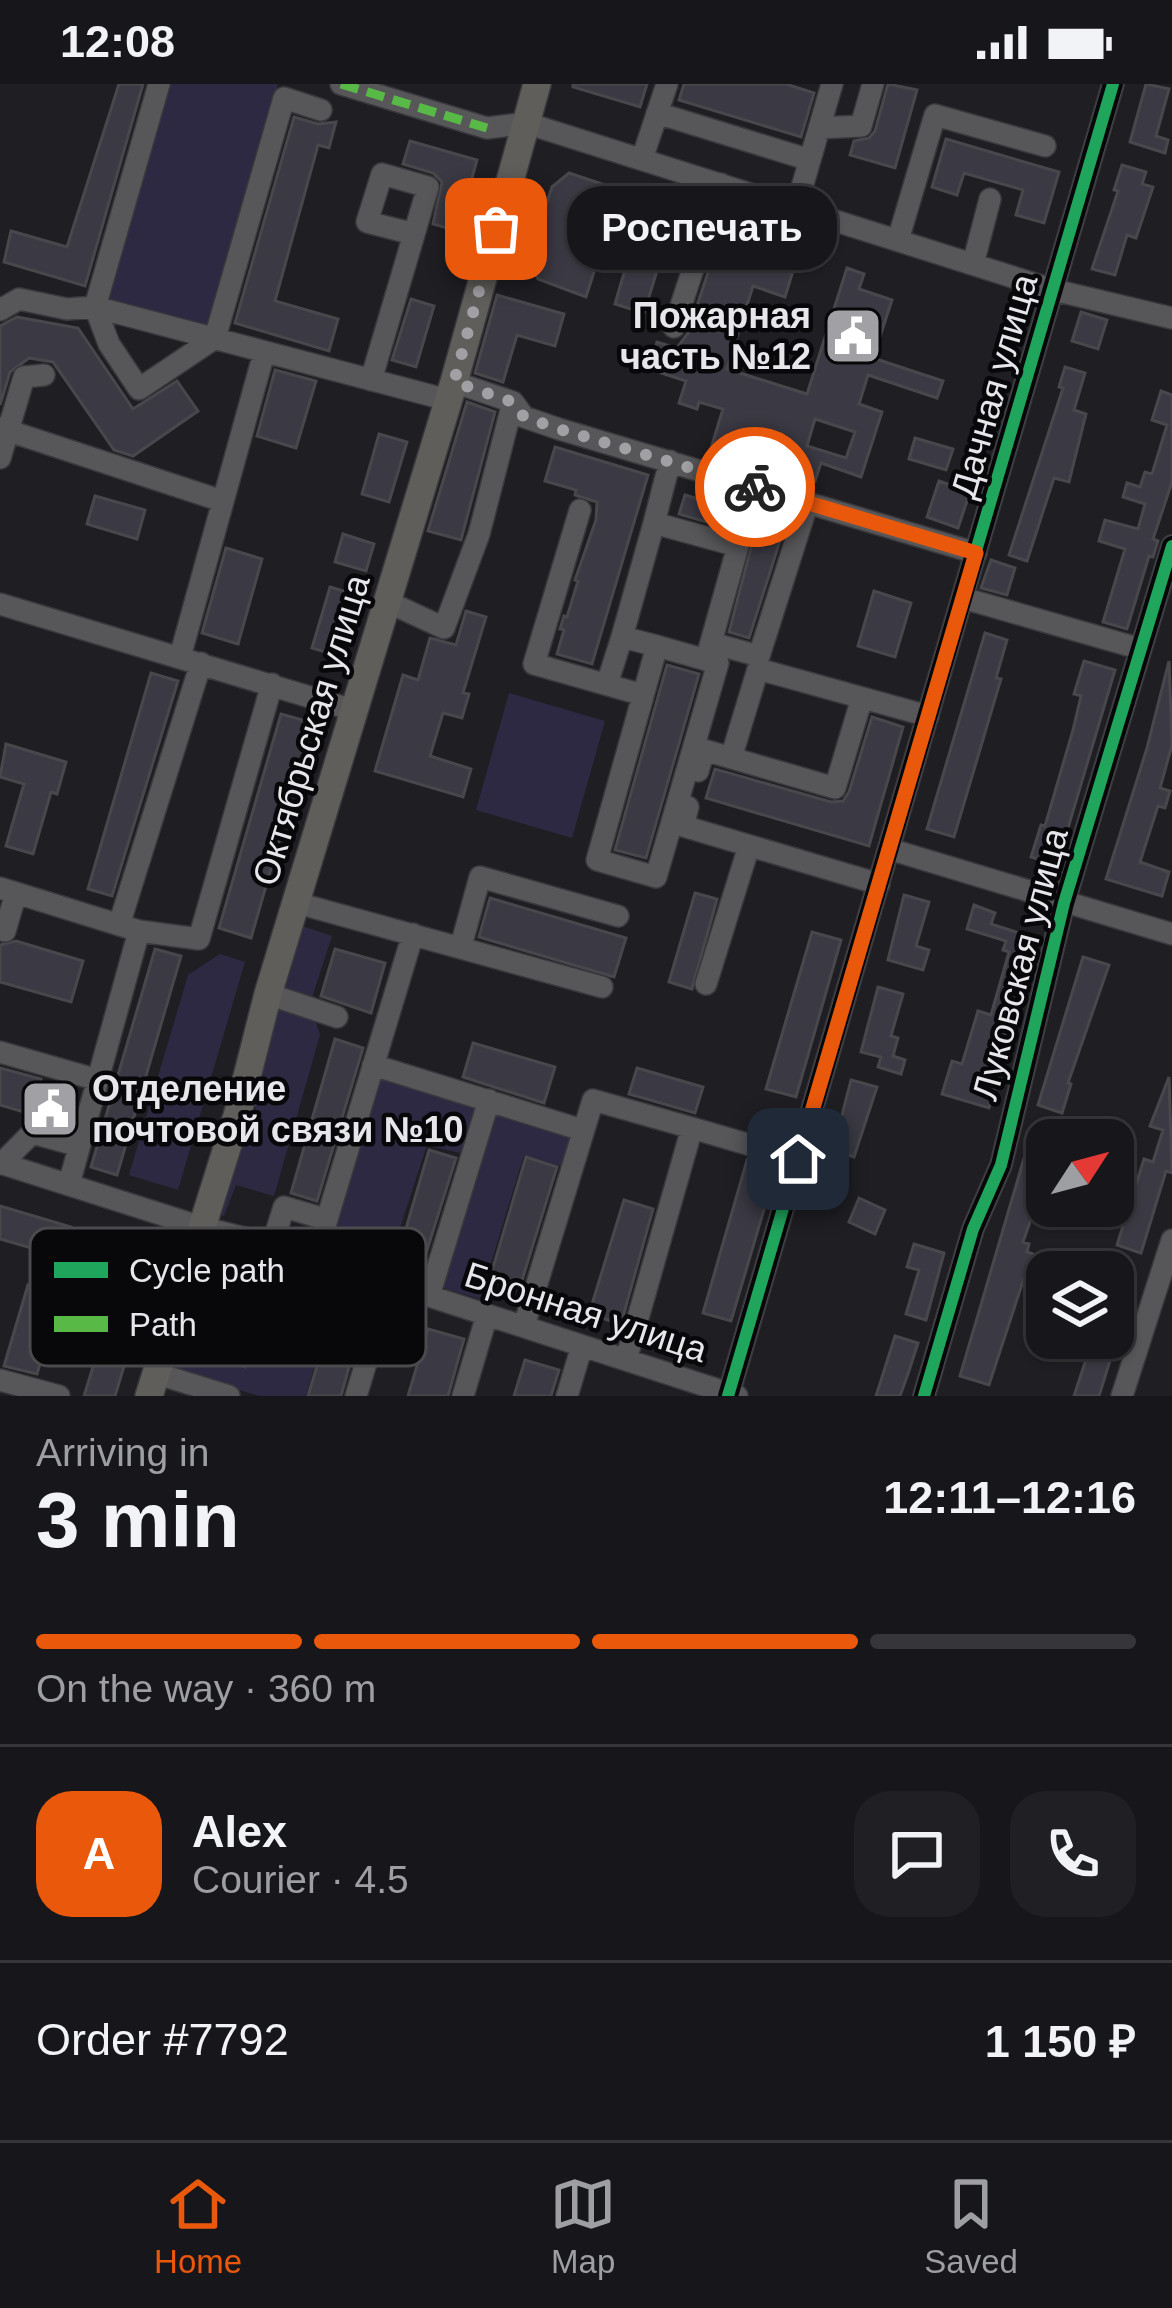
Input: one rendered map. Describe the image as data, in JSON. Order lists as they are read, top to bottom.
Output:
{
  "streets": {
    "main road": ["Октябрьская улица"],
    "street": ["Дачная улица", "Луковская улица", "Бронная улица"]
  },
  "crossings": [
    ["Дачная улица", "Бронная улица"],
    ["Октябрьская улица", "Бронная улица"]
  ],
  "places": {
    "other": ["Роспечать"],
    "public building": ["Пожарная часть №12", "Отделение почтовой связи №10"]
  },
  "legend": ["Cycle path", "Path"],
  "north": "top right",
  "page": {
    "status": "12:08",
    "bubble": "Роспечать",
    "heading": ["3 min", "Arriving in", "12:11–12:16"],
    "panel": [
      "Alex",
      "Courier · 4.5",
      "Order #7792",
      "1 150 ₽"
    ],
    "bar": "On the way · 360 m",
    "round": "A",
    "tabs": ["Home", "Map", "Saved"]
  }
}
